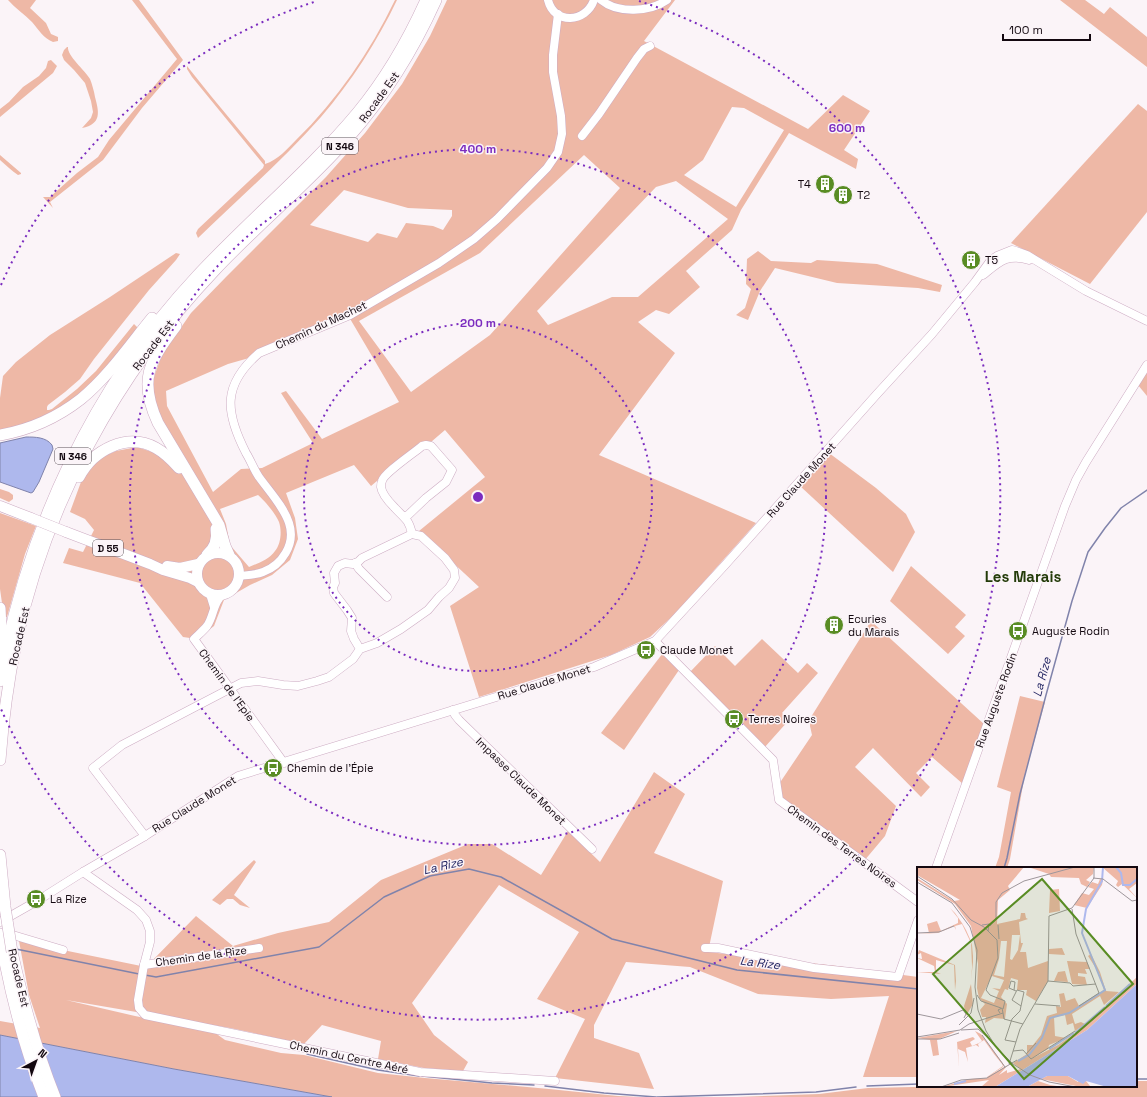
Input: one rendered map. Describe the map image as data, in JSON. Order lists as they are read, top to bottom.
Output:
{
  "streets": {
    "highway": ["Rocade Est", "N 346"],
    "main road": ["D 55"],
    "street": [
      "Chemin du Machet",
      "Rue Claude Monet",
      "Chemin de l'Epie",
      "Rue Auguste Rodin",
      "Impasse Claude Monet",
      "Chemin des Terres Noires",
      "Chemin de la Rize",
      "Chemin du Centre Aéré"
    ]
  },
  "crossings": [
    ["Chemin du Machet", "D 55"],
    ["Chemin du Machet", "Chemin de l'Epie"],
    ["Rue Claude Monet", "Chemin de l'Epie"],
    ["Rue Claude Monet", "Impasse Claude Monet"],
    ["Rue Claude Monet", "Chemin des Terres Noires"],
    ["D 55", "Chemin de l'Epie"],
    ["Chemin de la Rize", "Chemin du Centre Aéré"]
  ],
  "districts": ["Les Marais"],
  "water": ["La Rize"],
  "places": {
    "building": [
      "T4",
      "T2",
      "T5",
      "Ecuries du Marais"
    ],
    "bus stop": [
      "Auguste Rodin",
      "Claude Monet",
      "Terres Noires",
      "Chemin de l'Épie",
      "La Rize"
    ]
  },
  "scale_bar": "100 m",
  "north": "top right",
  "rings": ["600 m", "400 m", "200 m"]
}
